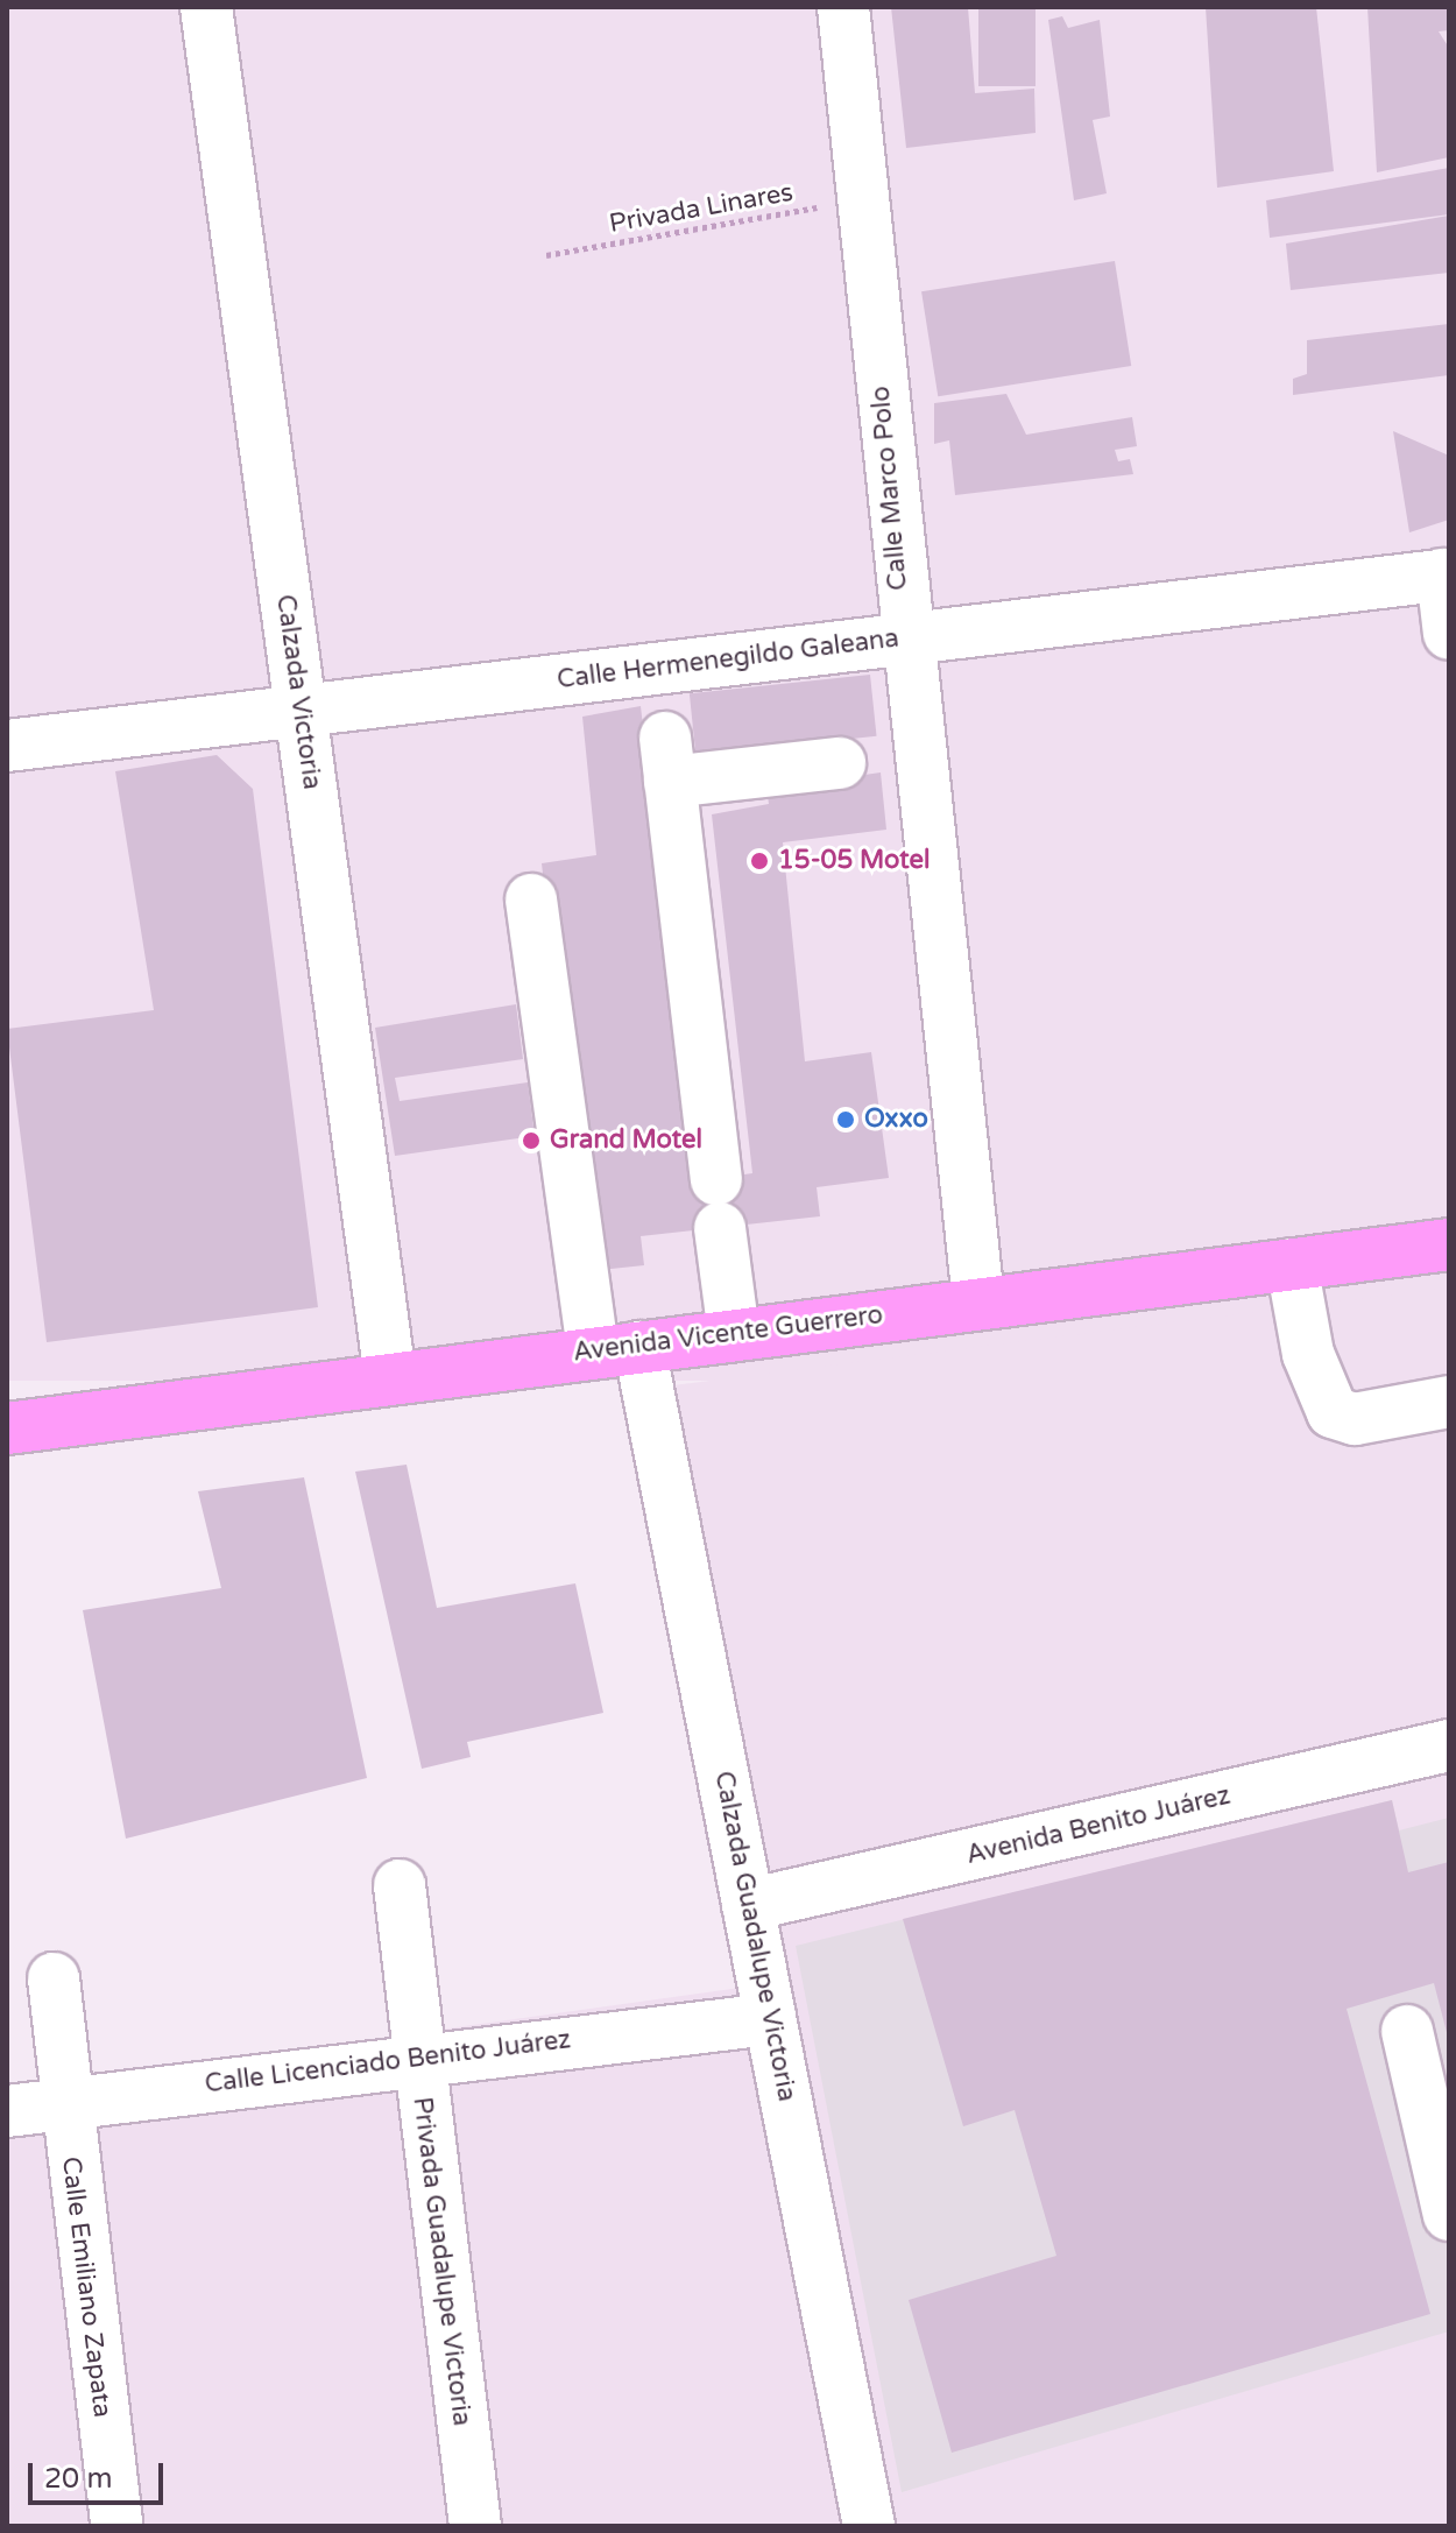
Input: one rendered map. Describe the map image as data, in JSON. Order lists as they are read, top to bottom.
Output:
{
  "streets": {
    "main road": ["Avenida Vicente Guerrero"],
    "street": [
      "Calle Marco Polo",
      "Calle Hermenegildo Galeana",
      "Calzada Victoria",
      "Avenida Benito Juárez",
      "Calzada Guadalupe Victoria",
      "Calle Licenciado Benito Juárez",
      "Privada Guadalupe Victoria",
      "Calle Emiliano Zapata"
    ],
    "path": ["Privada Linares"]
  },
  "crossings": [
    ["Privada Linares", "Calle Marco Polo"],
    ["Calle Marco Polo", "Calle Hermenegildo Galeana"],
    ["Calle Marco Polo", "Avenida Vicente Guerrero"],
    ["Calle Hermenegildo Galeana", "Calzada Victoria"],
    ["Calzada Victoria", "Avenida Vicente Guerrero"],
    ["Avenida Vicente Guerrero", "Calzada Guadalupe Victoria"],
    ["Avenida Benito Juárez", "Calzada Guadalupe Victoria"],
    ["Calzada Guadalupe Victoria", "Calle Licenciado Benito Juárez"],
    ["Calle Licenciado Benito Juárez", "Privada Guadalupe Victoria"],
    ["Calle Licenciado Benito Juárez", "Calle Emiliano Zapata"]
  ],
  "places": ["15-05 Motel", "Oxxo", "Grand Motel"],
  "scale_bar": "20 m"
}
